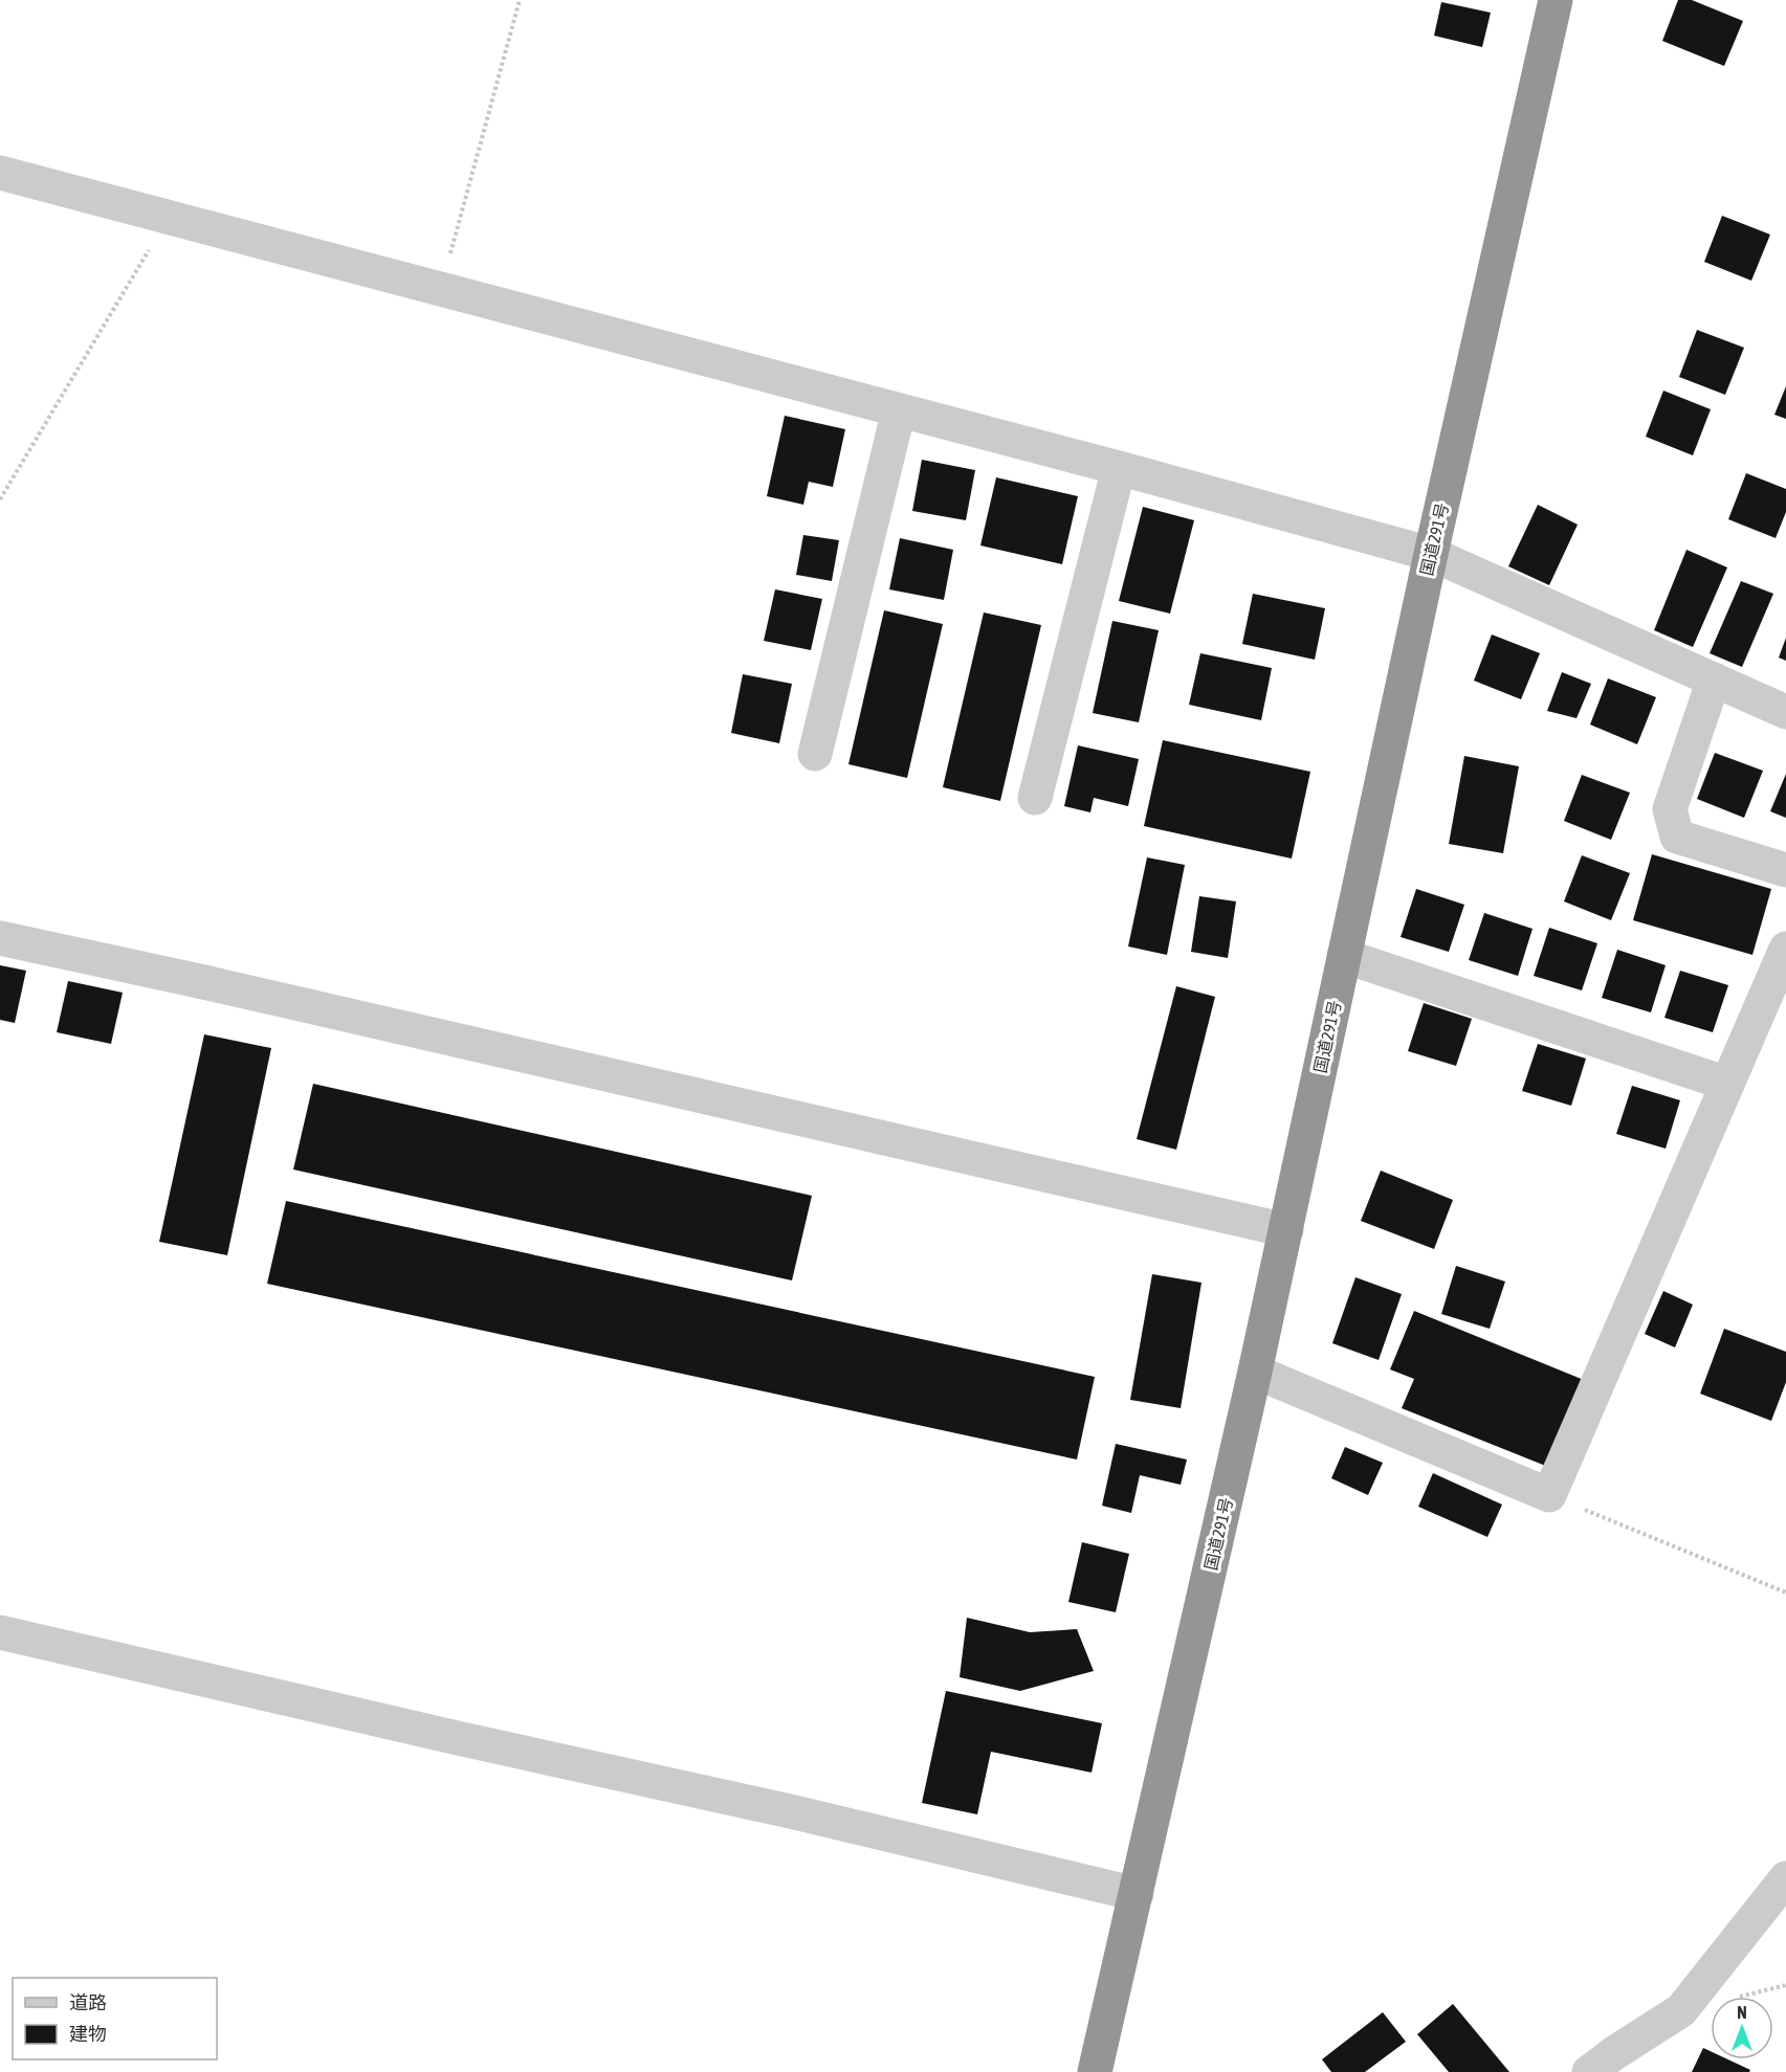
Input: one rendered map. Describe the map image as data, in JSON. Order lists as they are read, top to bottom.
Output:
{
  "streets": {
    "highway": ["国道291号"]
  },
  "legend": ["道路", "建物"],
  "north": "top"
}
